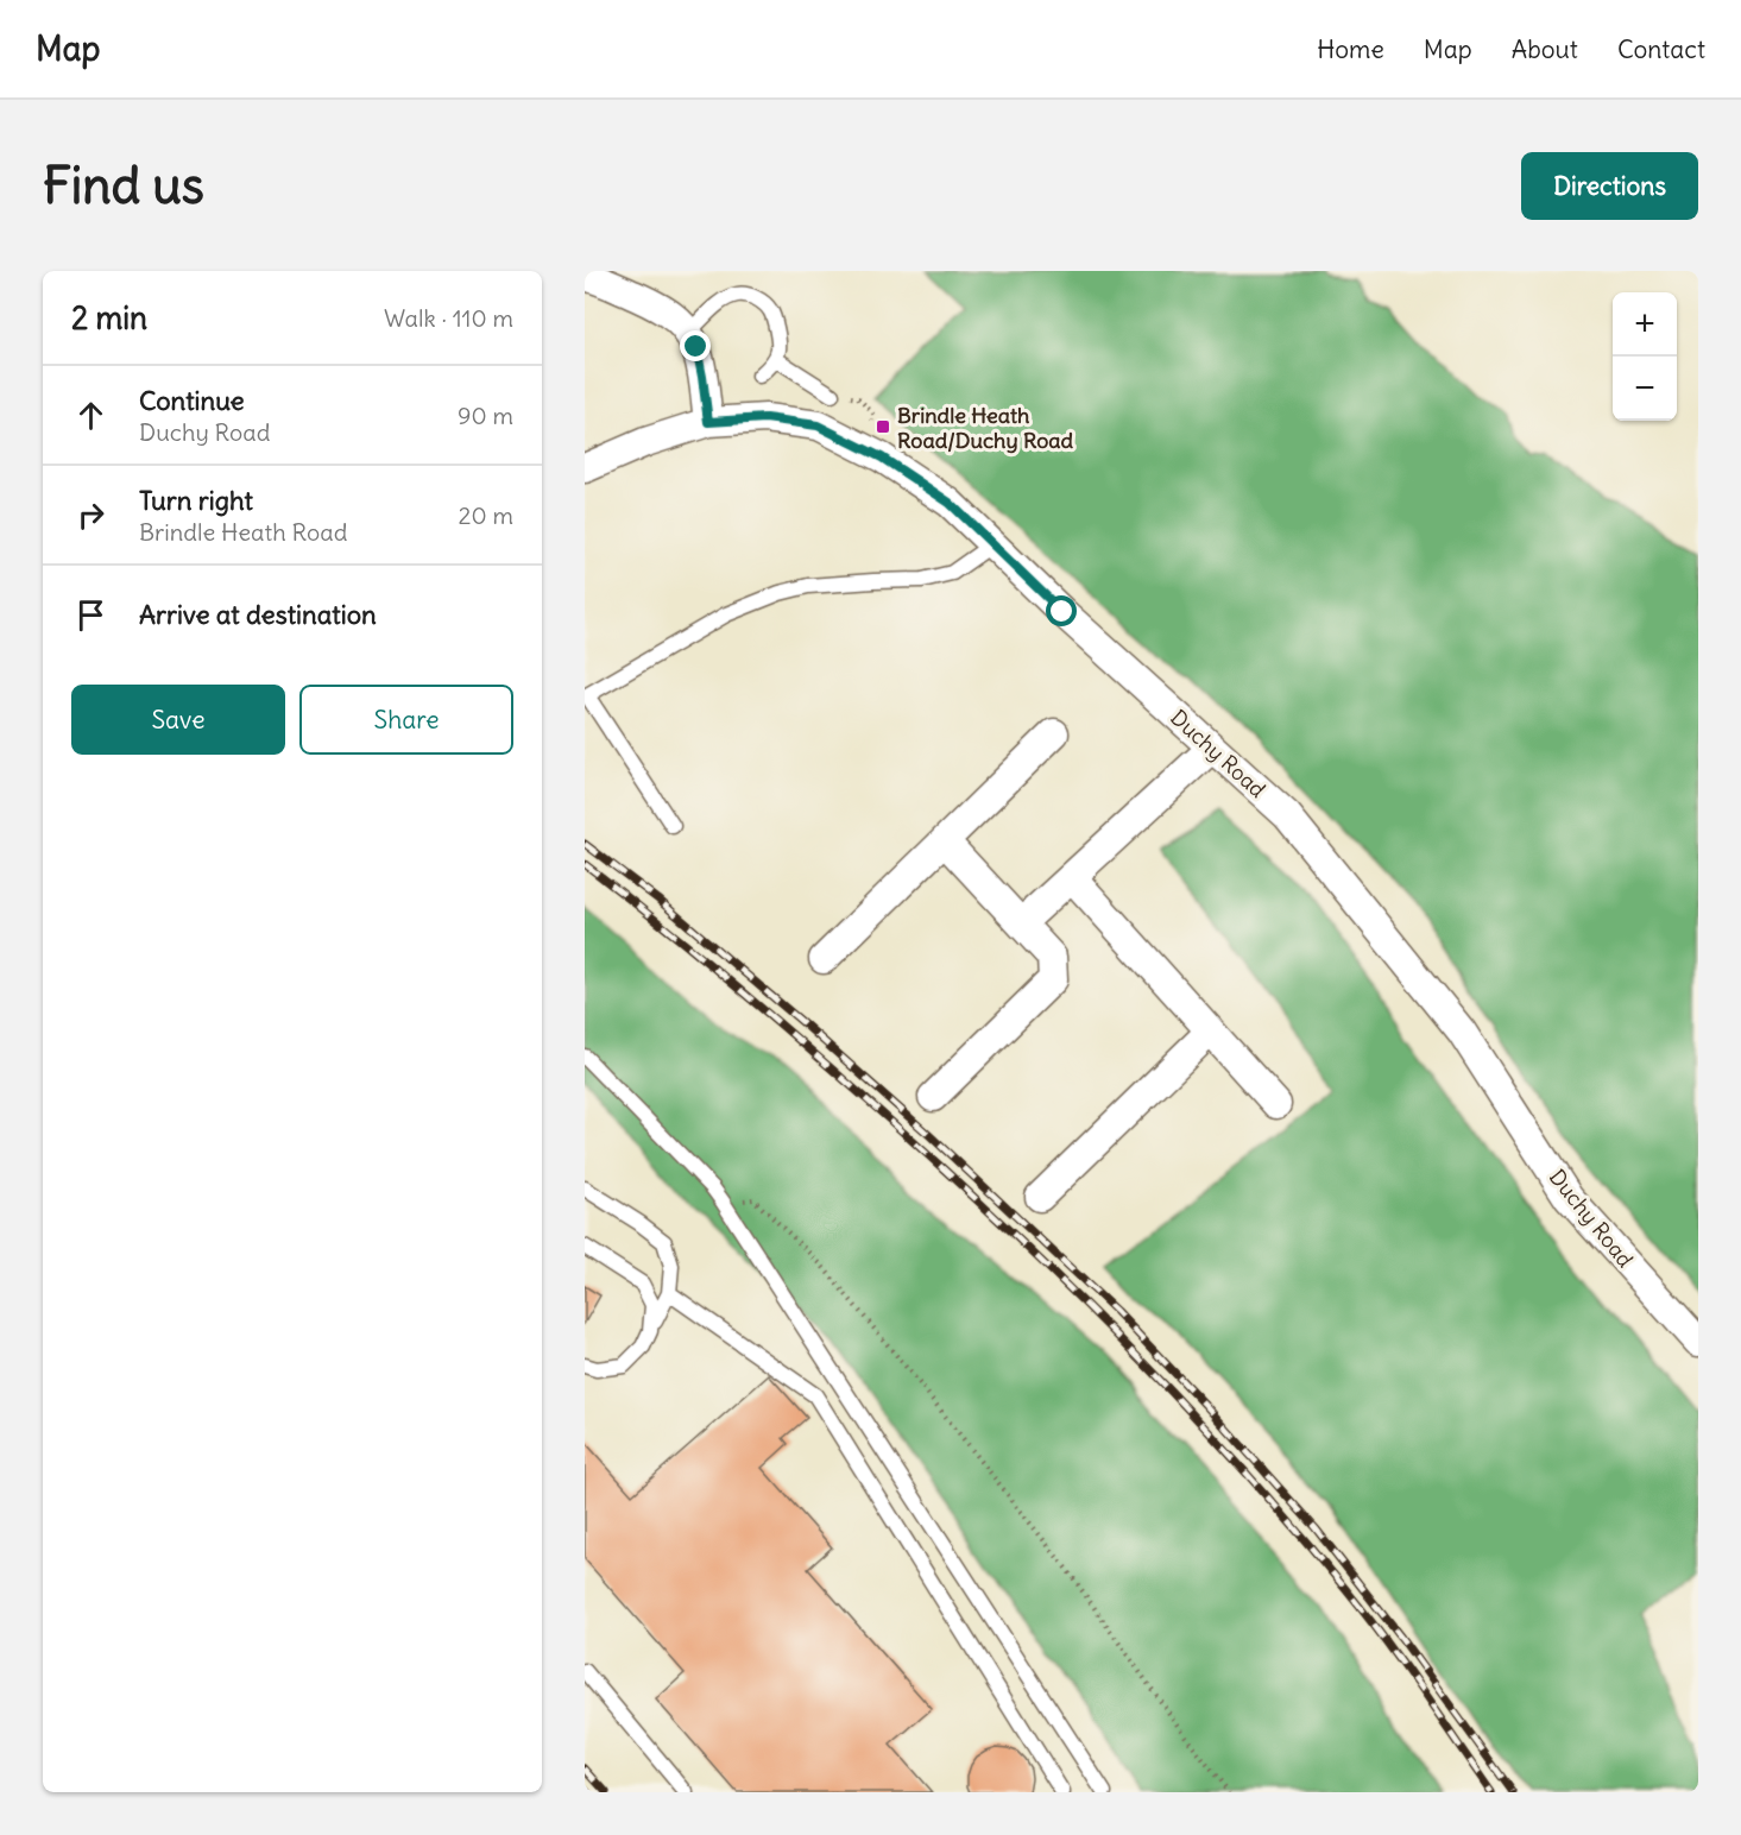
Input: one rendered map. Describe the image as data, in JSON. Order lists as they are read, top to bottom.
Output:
{
  "streets": {
    "street": ["Duchy Road"]
  },
  "places": {
    "transit": ["Brindle Heath Road/Duchy Road"]
  },
  "page": {
    "header": "Map",
    "nav": [
      "Home",
      "Map",
      "About",
      "Contact"
    ],
    "buttons": [
      "Directions",
      ["Save", "Share"]
    ],
    "title": "Find us",
    "heading": ["2 min", "Walk · 110 m"],
    "map_buttons": ["+", "−"],
    "list": [
      ["Continue", "Duchy Road", "90 m"],
      ["Turn right", "Brindle Heath Road", "20 m"],
      "Arrive at destination"
    ]
  }
}
